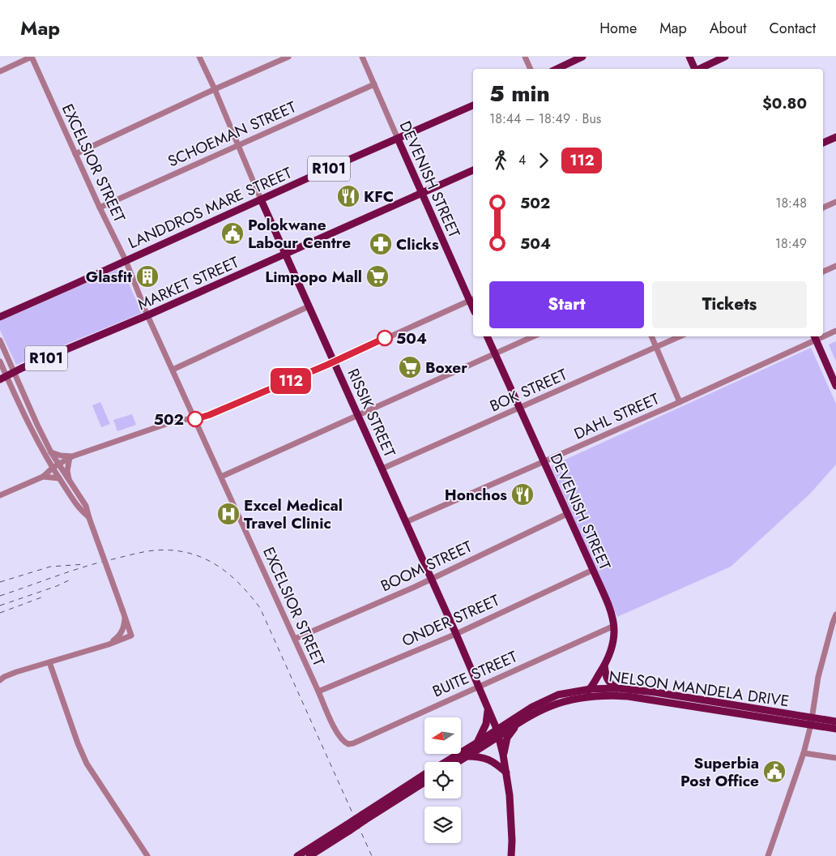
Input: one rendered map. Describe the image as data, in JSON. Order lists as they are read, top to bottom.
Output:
{
  "streets": {
    "main road": [
      "R101",
      "DEVENISH STREET",
      "LANDDROS MARE STREET",
      "MARKET STREET",
      "RISSIK STREET",
      "NELSON MANDELA DRIVE"
    ],
    "street": [
      "SCHOEMAN STREET",
      "EXCELSIOR STREET",
      "BOK STREET",
      "DAHL STREET",
      "BOOM STREET",
      "ONDER STREET",
      "BUITE STREET"
    ]
  },
  "crossings": [
    ["SCHOEMAN STREET", "EXCELSIOR STREET"],
    ["SCHOEMAN STREET", "DEVENISH STREET"],
    ["SCHOEMAN STREET", "RISSIK STREET"],
    ["EXCELSIOR STREET", "LANDDROS MARE STREET"],
    ["EXCELSIOR STREET", "MARKET STREET"],
    ["EXCELSIOR STREET", "BOOM STREET"],
    ["EXCELSIOR STREET", "ONDER STREET"],
    ["EXCELSIOR STREET", "BUITE STREET"],
    ["DEVENISH STREET", "LANDDROS MARE STREET"],
    ["DEVENISH STREET", "MARKET STREET"],
    ["DEVENISH STREET", "BOK STREET"],
    ["DEVENISH STREET", "DAHL STREET"],
    ["DEVENISH STREET", "BOOM STREET"],
    ["DEVENISH STREET", "ONDER STREET"],
    ["DEVENISH STREET", "BUITE STREET"],
    ["DEVENISH STREET", "NELSON MANDELA DRIVE"],
    ["LANDDROS MARE STREET", "RISSIK STREET"],
    ["MARKET STREET", "RISSIK STREET"],
    ["BOK STREET", "RISSIK STREET"],
    ["RISSIK STREET", "DAHL STREET"],
    ["RISSIK STREET", "BOOM STREET"],
    ["RISSIK STREET", "ONDER STREET"],
    ["RISSIK STREET", "BUITE STREET"],
    ["RISSIK STREET", "NELSON MANDELA DRIVE"]
  ],
  "places": {
    "restaurant": ["KFC", "Honchos"],
    "public building": ["Polokwane Labour Centre", "Superbia Post Office"],
    "pharmacy": ["Clicks"],
    "building": ["Glasfit"],
    "supermarket": ["Limpopo Mall", "Boxer"],
    "other": ["504", "502"],
    "hospital": ["Excel Medical Travel Clinic"]
  },
  "lines": ["bus line 112"],
  "north": "left",
  "page": {
    "header": "Map",
    "nav": [
      "Home",
      "Map",
      "About",
      "Contact"
    ],
    "on_map": "112",
    "heading": ["5 min", "18:44 – 18:49 · Bus", "$0.80"],
    "legs": ["4", "112"],
    "list": [
      {
        "name": "502",
        "value": "18:48"
      },
      {
        "name": "504",
        "value": "18:49"
      }
    ],
    "buttons": ["Start", "Tickets"]
  }
}
